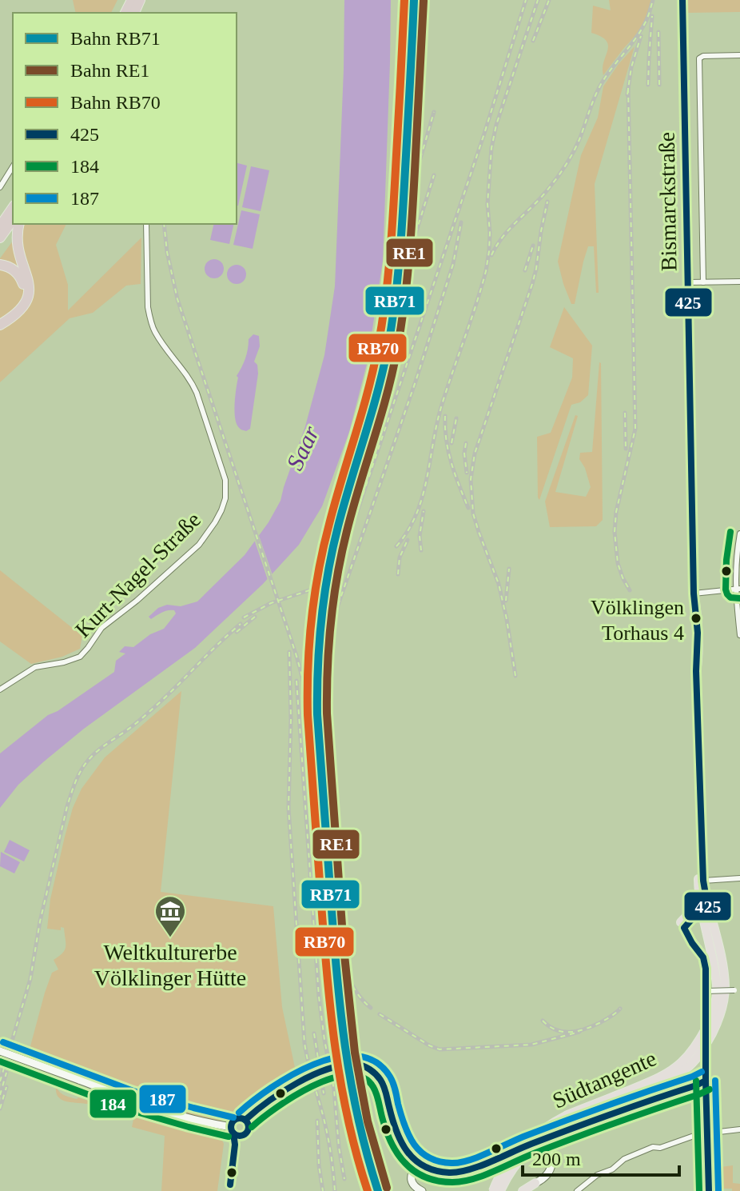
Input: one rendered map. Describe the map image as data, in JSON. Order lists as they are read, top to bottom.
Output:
{
  "streets": {
    "main road": ["Bismarckstraße", "Südtangente"],
    "street": ["Kurt-Nagel-Straße"]
  },
  "crossings": [
    ["Bismarckstraße", "Südtangente"]
  ],
  "water": ["Saar"],
  "places": {
    "other": ["Völklingen Torhaus 4"],
    "museum": ["Weltkulturerbe Völklinger Hütte"]
  },
  "lines": [
    "rail line RB71",
    "rail line RB70",
    "transit line 425",
    "rail line RE1",
    "transit line 184",
    "transit line 187"
  ],
  "legend": [
    "Bahn RB71",
    "Bahn RE1",
    "Bahn RB70",
    "425",
    "184",
    "187"
  ],
  "scale_bar": "200 m"
}
